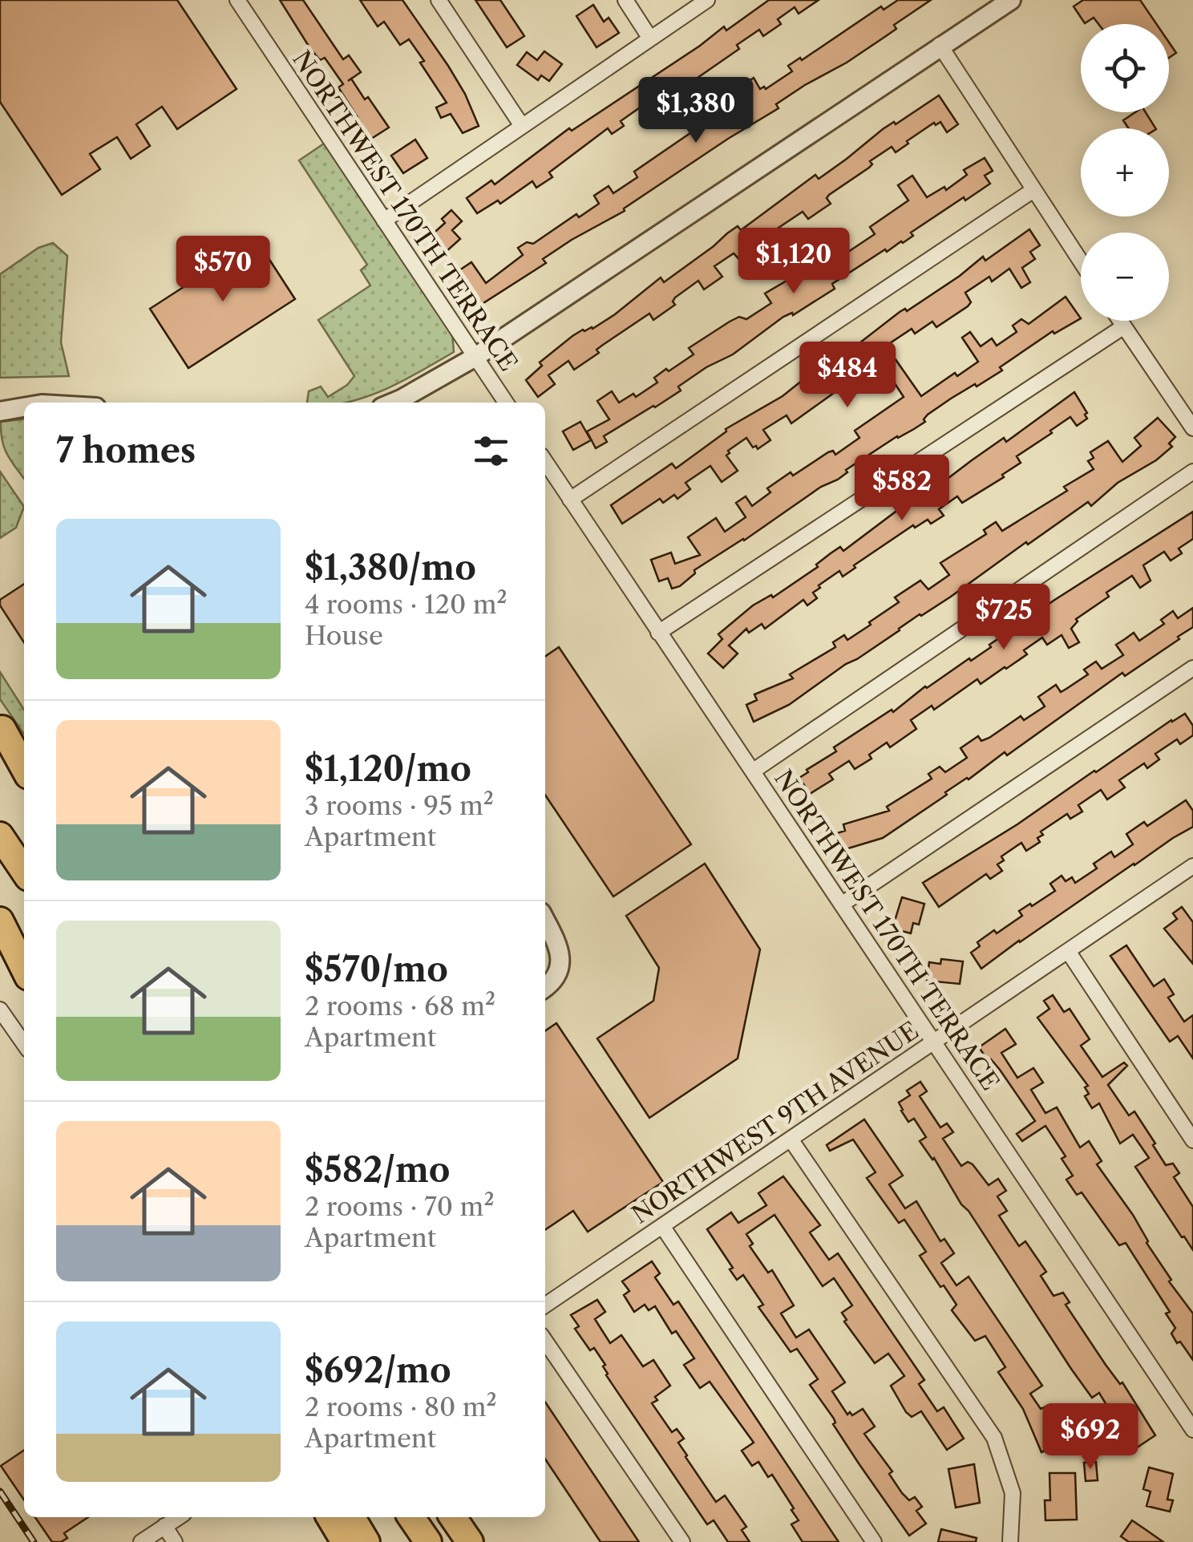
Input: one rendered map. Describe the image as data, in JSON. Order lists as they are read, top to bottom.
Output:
{
  "streets": {
    "street": ["NORTHWEST 170TH TERRACE", "NORTHWEST 9TH AVENUE"]
  },
  "crossings": [
    ["NORTHWEST 170TH TERRACE", "NORTHWEST 9TH AVENUE"]
  ],
  "page": {
    "map_buttons": ["+", "−"],
    "price": [
      "$1,380",
      "$1,120",
      "$570",
      "$484",
      "$582",
      "$725",
      "$692"
    ],
    "heading": "7 homes",
    "list": [
      {
        "name": "$1,380/mo",
        "note": "4 rooms · 120 m² · House"
      },
      {
        "name": "$1,120/mo",
        "note": "3 rooms · 95 m² · Apartment"
      },
      {
        "name": "$570/mo",
        "note": "2 rooms · 68 m² · Apartment"
      },
      {
        "name": "$582/mo",
        "note": "2 rooms · 70 m² · Apartment"
      },
      {
        "name": "$692/mo",
        "note": "2 rooms · 80 m² · Apartment"
      }
    ]
  }
}
